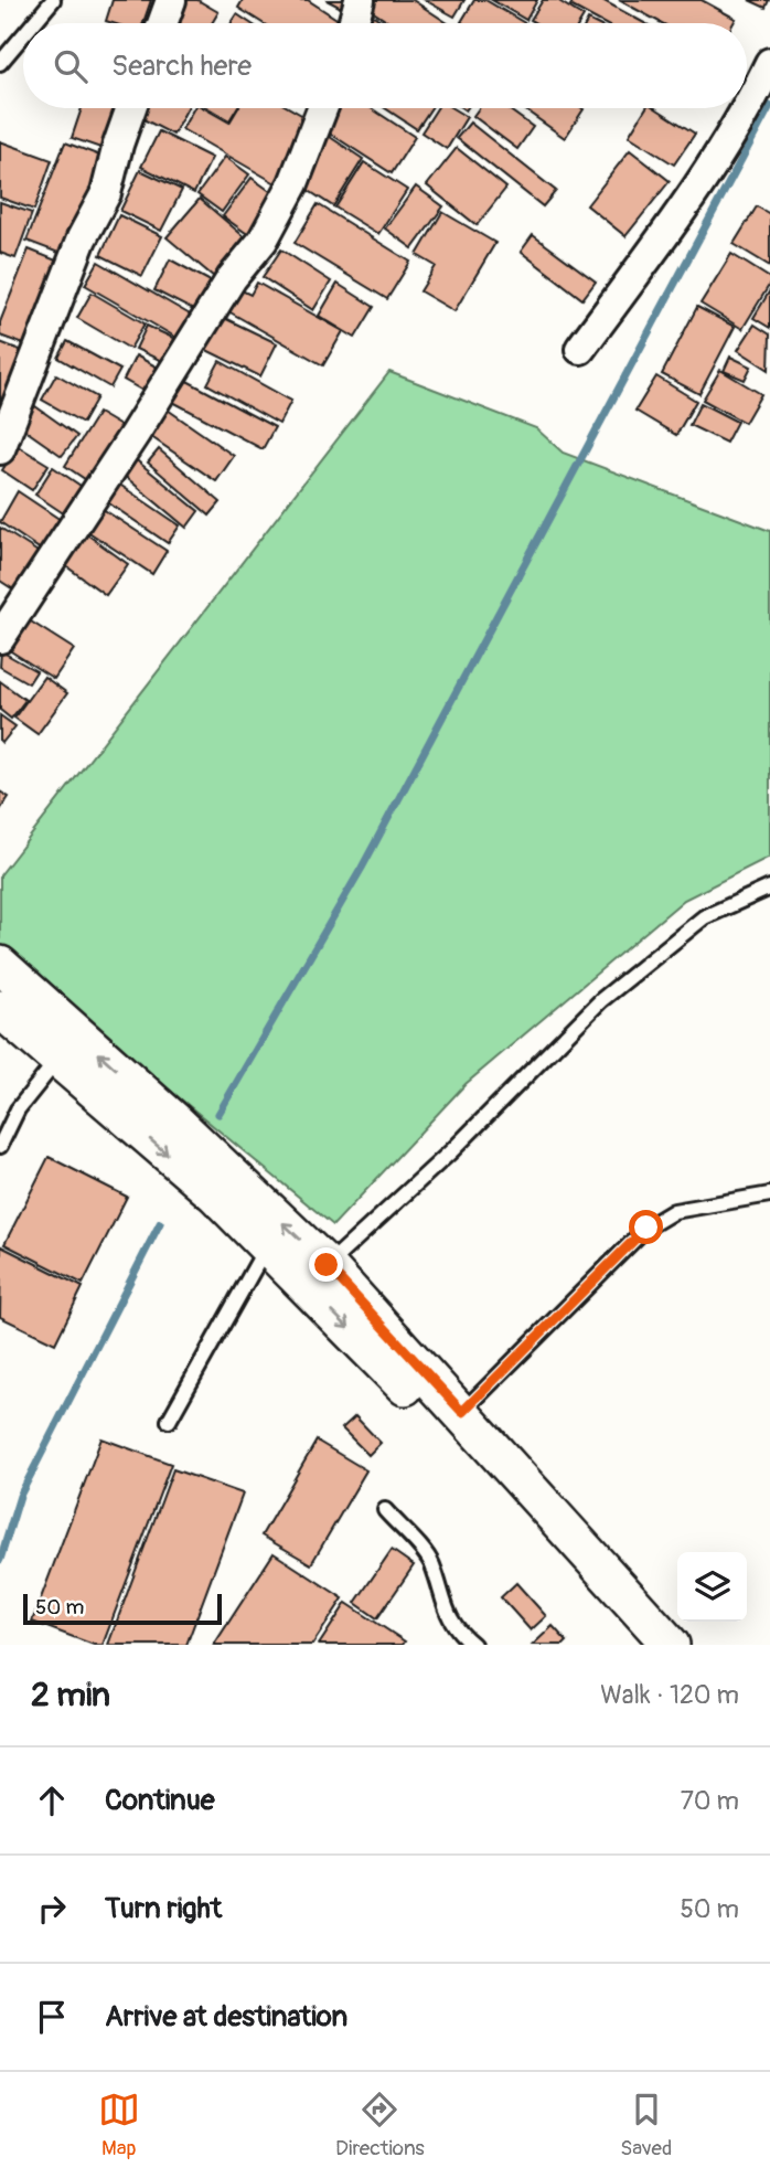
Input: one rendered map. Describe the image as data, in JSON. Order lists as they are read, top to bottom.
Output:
{
  "scale_bar": "50 m",
  "page": {
    "search": "Search here",
    "scale": "50 m",
    "heading": ["2 min", "Walk · 120 m"],
    "list": [
      ["Continue", "70 m"],
      ["Turn right", "50 m"],
      "Arrive at destination"
    ],
    "nav": ["Map", "Directions", "Saved"]
  }
}
